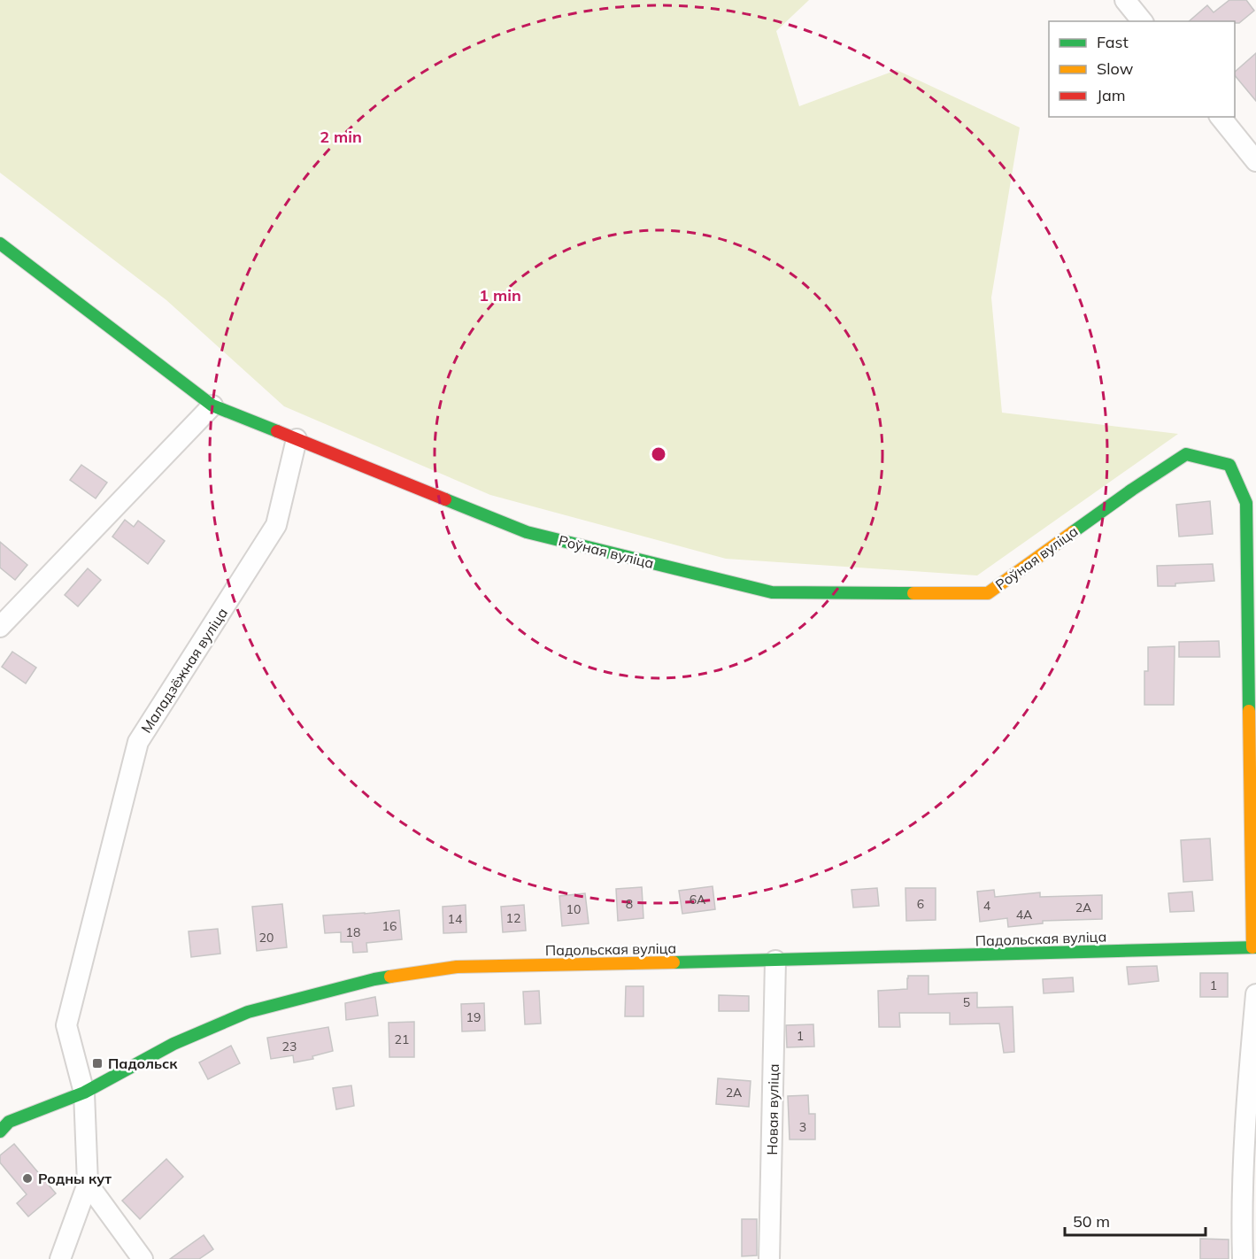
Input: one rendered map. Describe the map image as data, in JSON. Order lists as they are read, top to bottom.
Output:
{
  "streets": {
    "street": [
      "Роўная вуліца",
      "Маладзёжная вуліца",
      "Падольская вуліца",
      "Новая вуліца"
    ]
  },
  "crossings": [
    ["Роўная вуліца", "Маладзёжная вуліца"],
    ["Роўная вуліца", "Падольская вуліца"],
    ["Маладзёжная вуліца", "Падольская вуліца"],
    ["Падольская вуліца", "Новая вуліца"]
  ],
  "places": {
    "transit": ["Падольск"],
    "other": ["Родны кут"]
  },
  "house_numbers": [
    "6А",
    "8",
    "6",
    "4",
    "2А",
    "10",
    "4А",
    "12",
    "14",
    "16",
    "18",
    "20",
    "1",
    "5",
    "19",
    "1",
    "21",
    "23",
    "2А",
    "3"
  ],
  "legend": ["Fast", "Slow", "Jam"],
  "scale_bar": "50 m",
  "rings": ["2 min", "1 min"]
}
